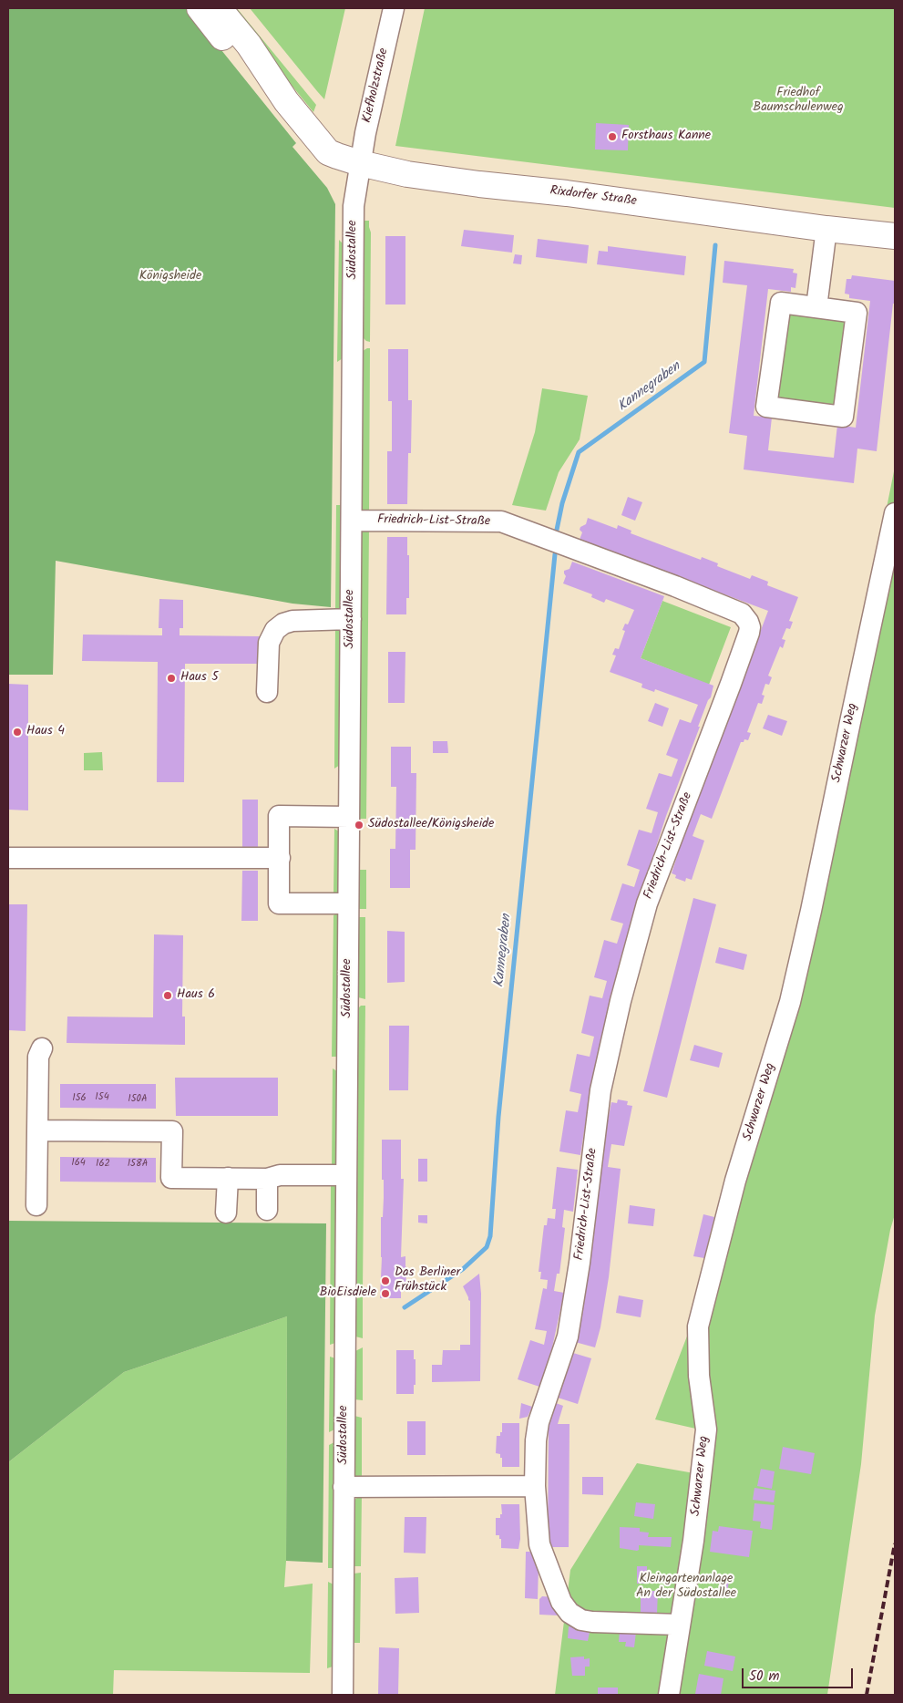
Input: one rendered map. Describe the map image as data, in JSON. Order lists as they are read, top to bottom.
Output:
{
  "streets": {
    "main road": ["Rixdorfer Straße"],
    "street": [
      "Kiefholzstraße",
      "Südostallee",
      "Friedrich-List-Straße",
      "Schwarzer Weg"
    ]
  },
  "crossings": [
    ["Kiefholzstraße", "Rixdorfer Straße"],
    ["Kiefholzstraße", "Südostallee"],
    ["Rixdorfer Straße", "Südostallee"],
    ["Südostallee", "Friedrich-List-Straße"],
    ["Friedrich-List-Straße", "Schwarzer Weg"]
  ],
  "water": ["Kannegraben"],
  "parks": ["Friedhof Baumschulenweg", "Königsheide", "Kleingartenanlage An der Südostallee"],
  "places": [
    "Forsthaus Kanne",
    "Haus 5",
    "Haus 4",
    "Südostallee/Königsheide",
    "Haus 6",
    "Das Berliner Frühstück",
    "BioEisdiele"
  ],
  "house_numbers": [
    "154",
    "156",
    "150A",
    "164",
    "162",
    "158A"
  ],
  "scale_bar": "50 m"
}
